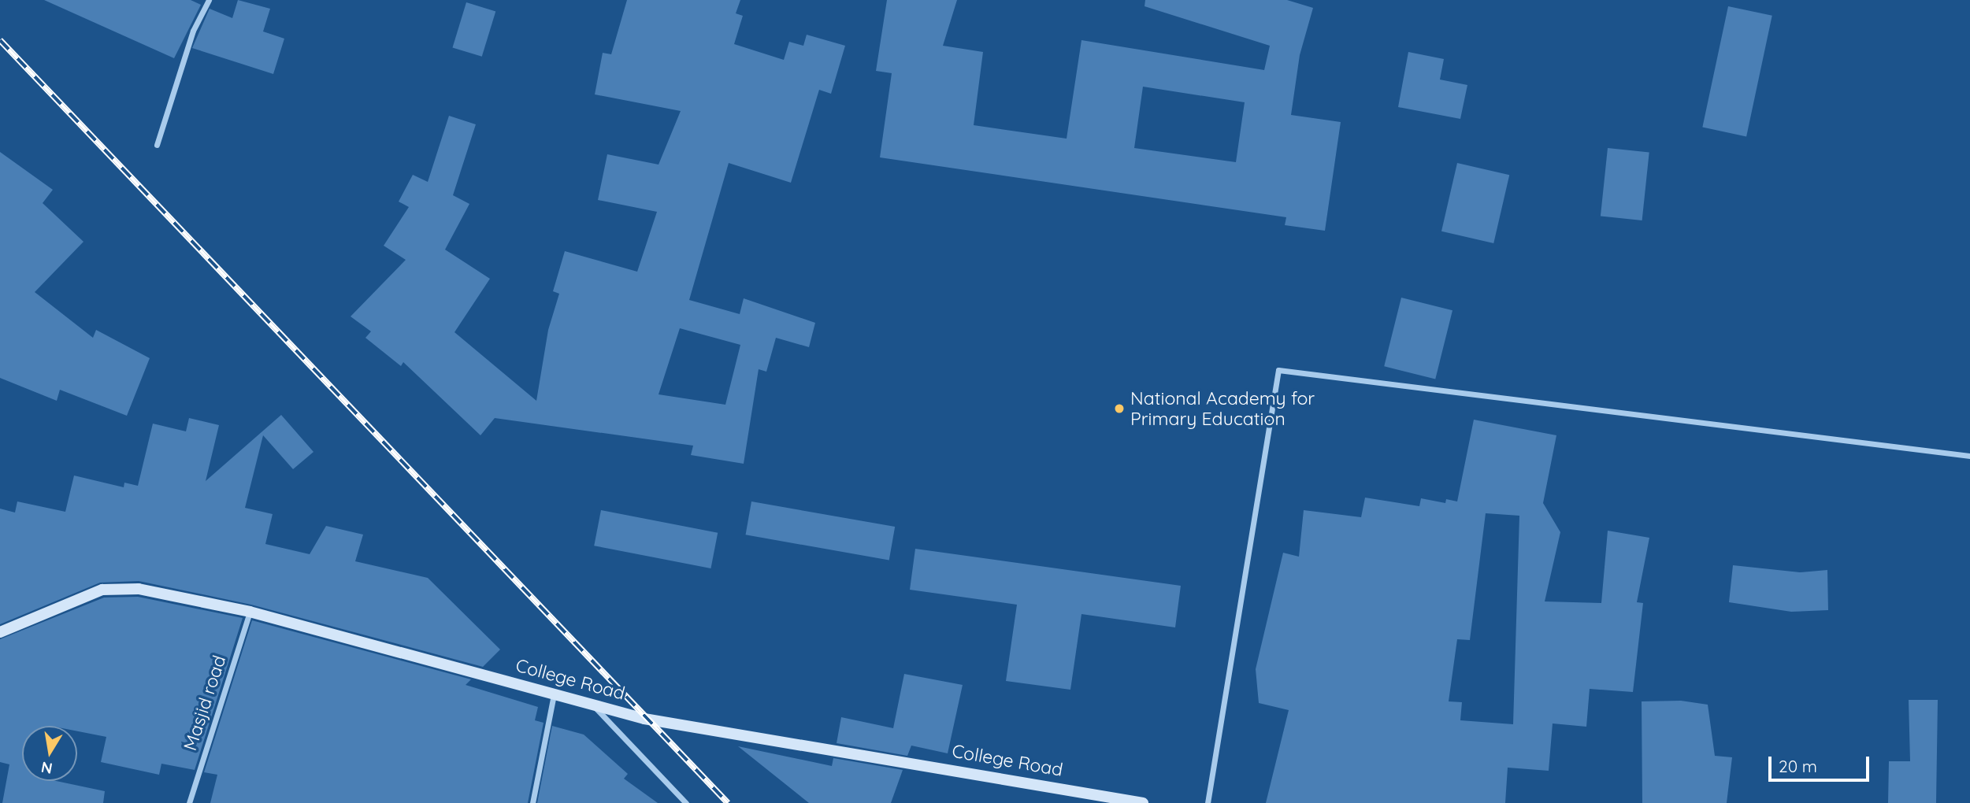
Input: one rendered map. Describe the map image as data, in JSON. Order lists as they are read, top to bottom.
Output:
{
  "streets": {
    "street": ["College Road", "Masjid road"]
  },
  "crossings": [
    ["College Road", "Masjid road"]
  ],
  "places": ["National Academy for Primary Education"],
  "scale_bar": "20 m",
  "north": "bottom"
}
